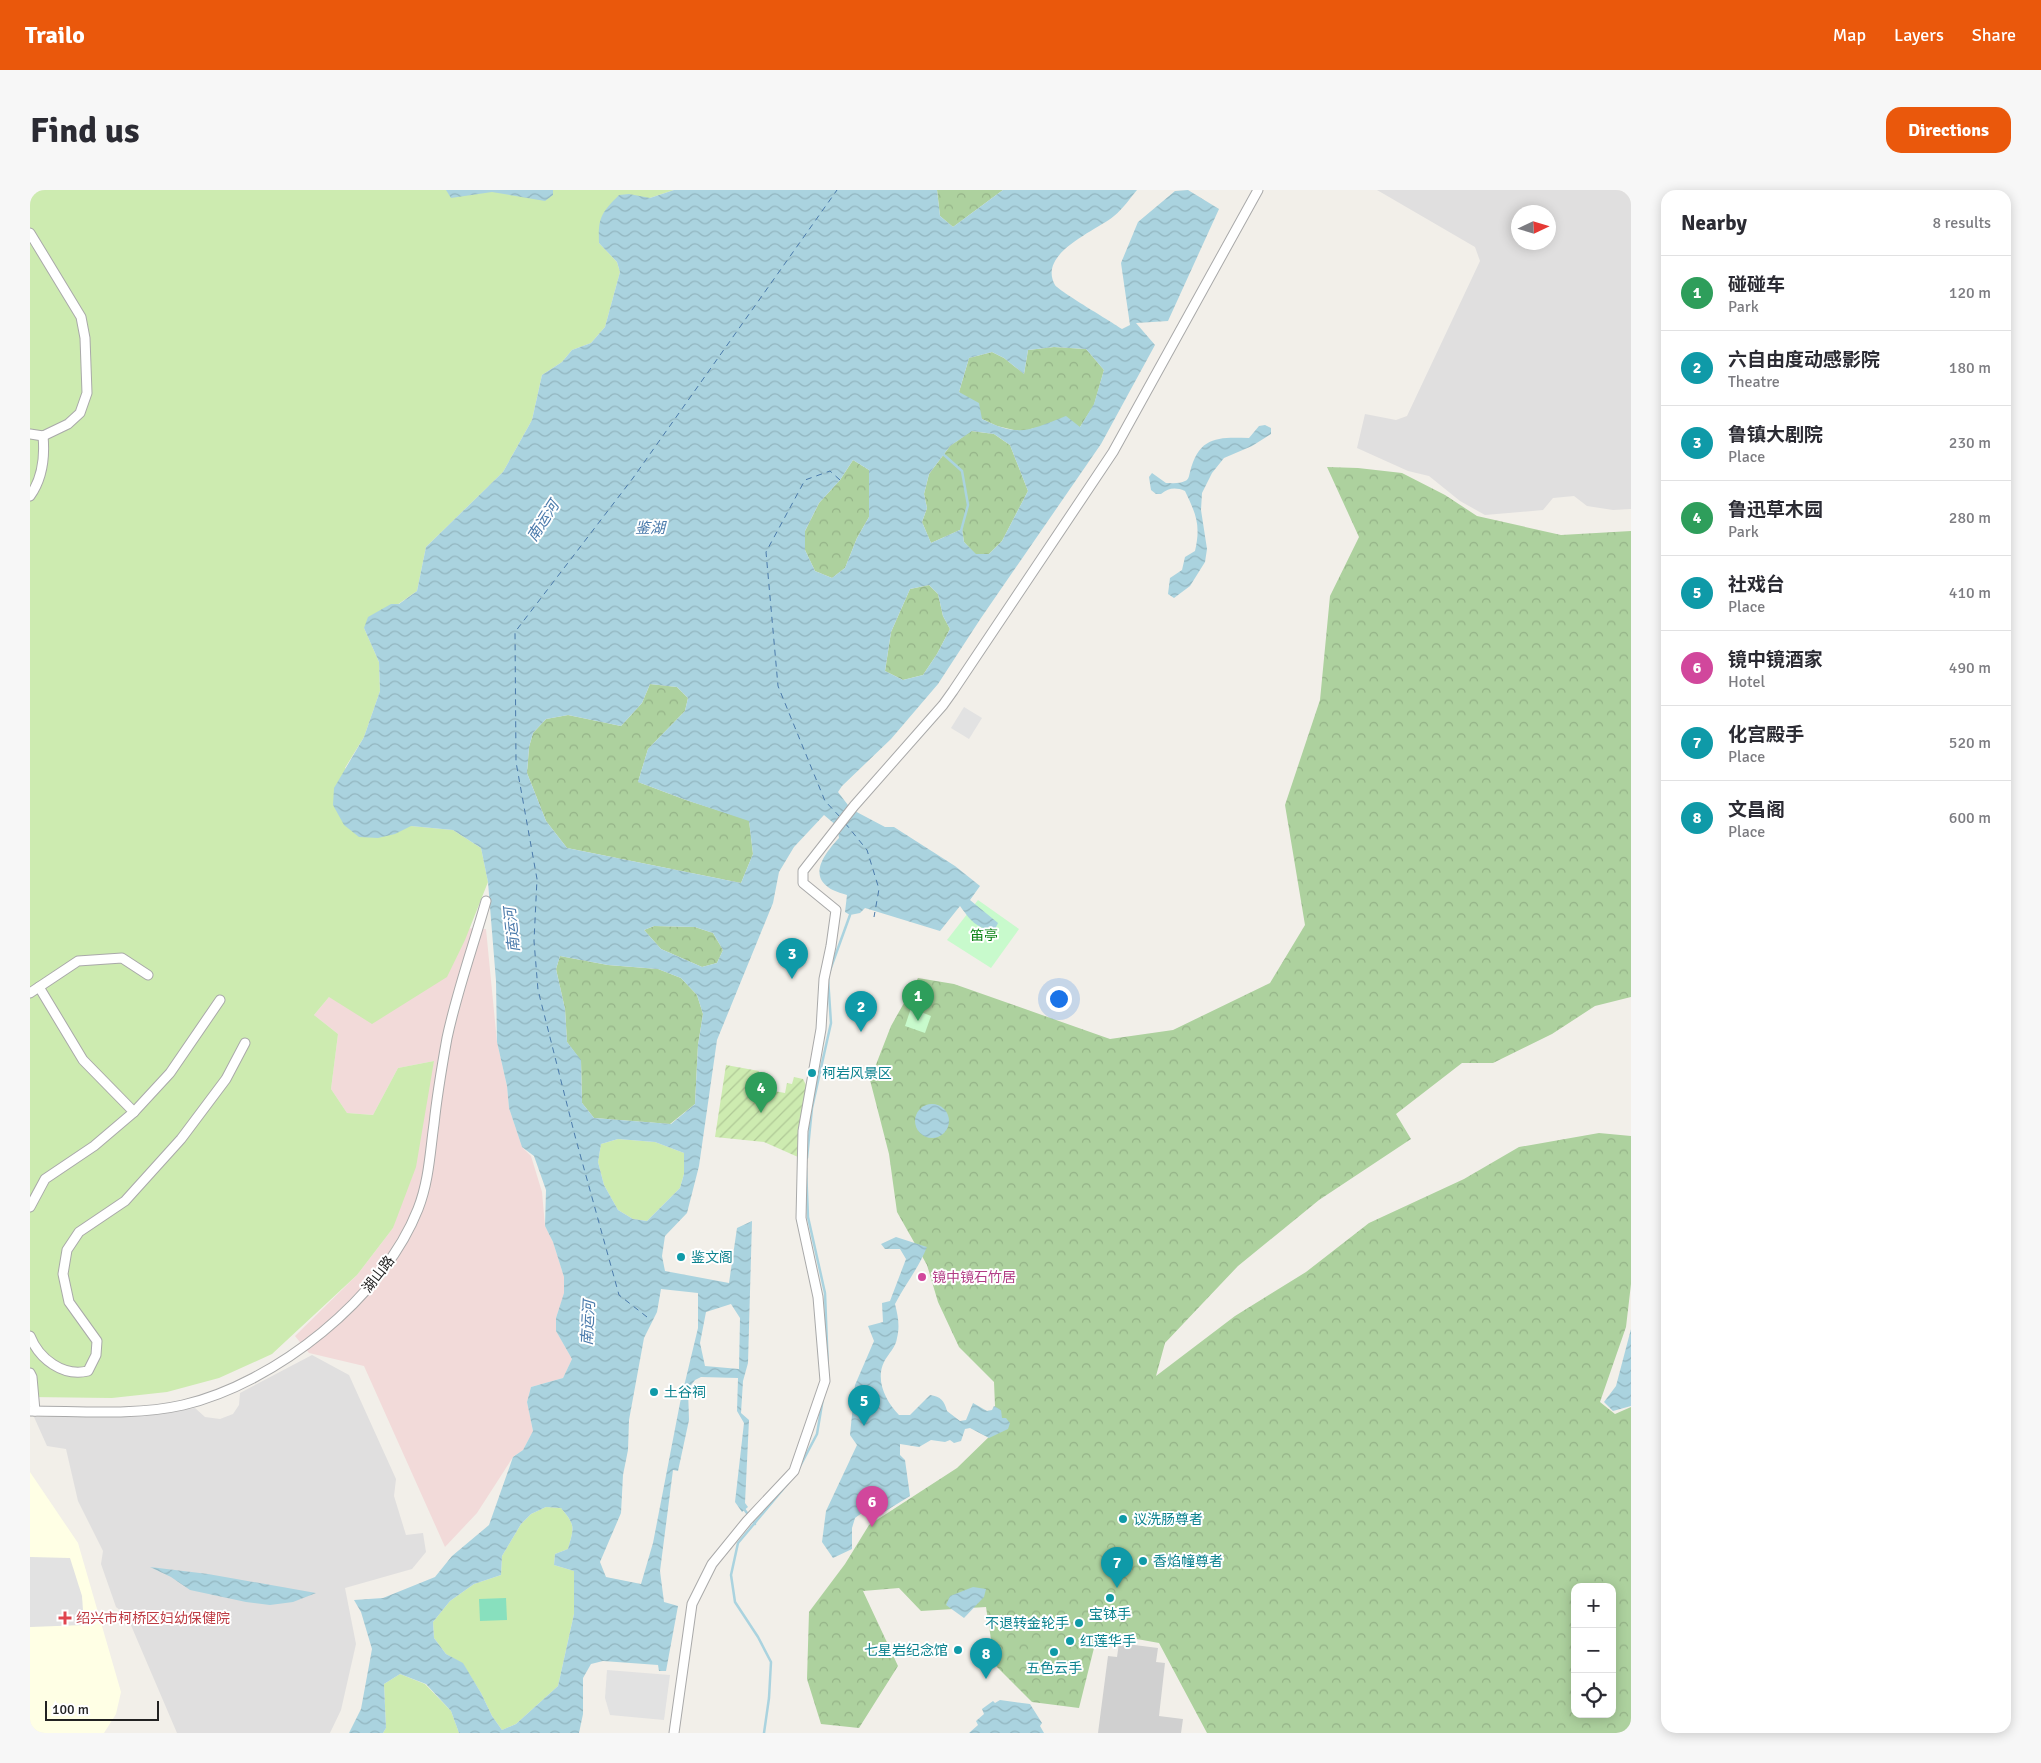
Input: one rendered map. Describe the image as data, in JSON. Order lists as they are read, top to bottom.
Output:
{
  "streets": {
    "street": ["湖山路"]
  },
  "water": ["南运河", "鉴湖"],
  "parks": ["笛亭"],
  "places": {
    "other": [
      "柯岩风景区",
      "鉴文阁",
      "镜中镜石竹居",
      "土谷祠",
      "议洗肠尊者",
      "香焰幢尊者",
      "宝钵手",
      "不退转金轮手",
      "红莲华手",
      "七星岩纪念馆",
      "五色云手"
    ],
    "health": ["绍兴市柯桥区妇幼保健院"]
  },
  "scale_bar": "100 m",
  "north": "right",
  "page": {
    "header": "Trailo",
    "nav": ["Map", "Layers", "Share"],
    "buttons": "Directions",
    "title": "Find us",
    "heading": ["Nearby", "8 results"],
    "list": [
      {
        "mark": "1",
        "name": "碰碰车",
        "note": "Park",
        "value": "120 m"
      },
      {
        "mark": "2",
        "name": "六自由度动感影院",
        "note": "Theatre",
        "value": "180 m"
      },
      {
        "mark": "3",
        "name": "鲁镇大剧院",
        "note": "Place",
        "value": "230 m"
      },
      {
        "mark": "4",
        "name": "鲁迅草木园",
        "note": "Park",
        "value": "280 m"
      },
      {
        "mark": "5",
        "name": "社戏台",
        "note": "Place",
        "value": "410 m"
      },
      {
        "mark": "6",
        "name": "镜中镜酒家",
        "note": "Hotel",
        "value": "490 m"
      },
      {
        "mark": "7",
        "name": "化宫殿手",
        "note": "Place",
        "value": "520 m"
      },
      {
        "mark": "8",
        "name": "文昌阁",
        "note": "Place",
        "value": "600 m"
      }
    ],
    "pins": [
      "3",
      "1",
      "2",
      "4",
      "5",
      "6",
      "7",
      "8"
    ],
    "map_buttons": ["+", "−"],
    "scale": "100 m"
  }
}
